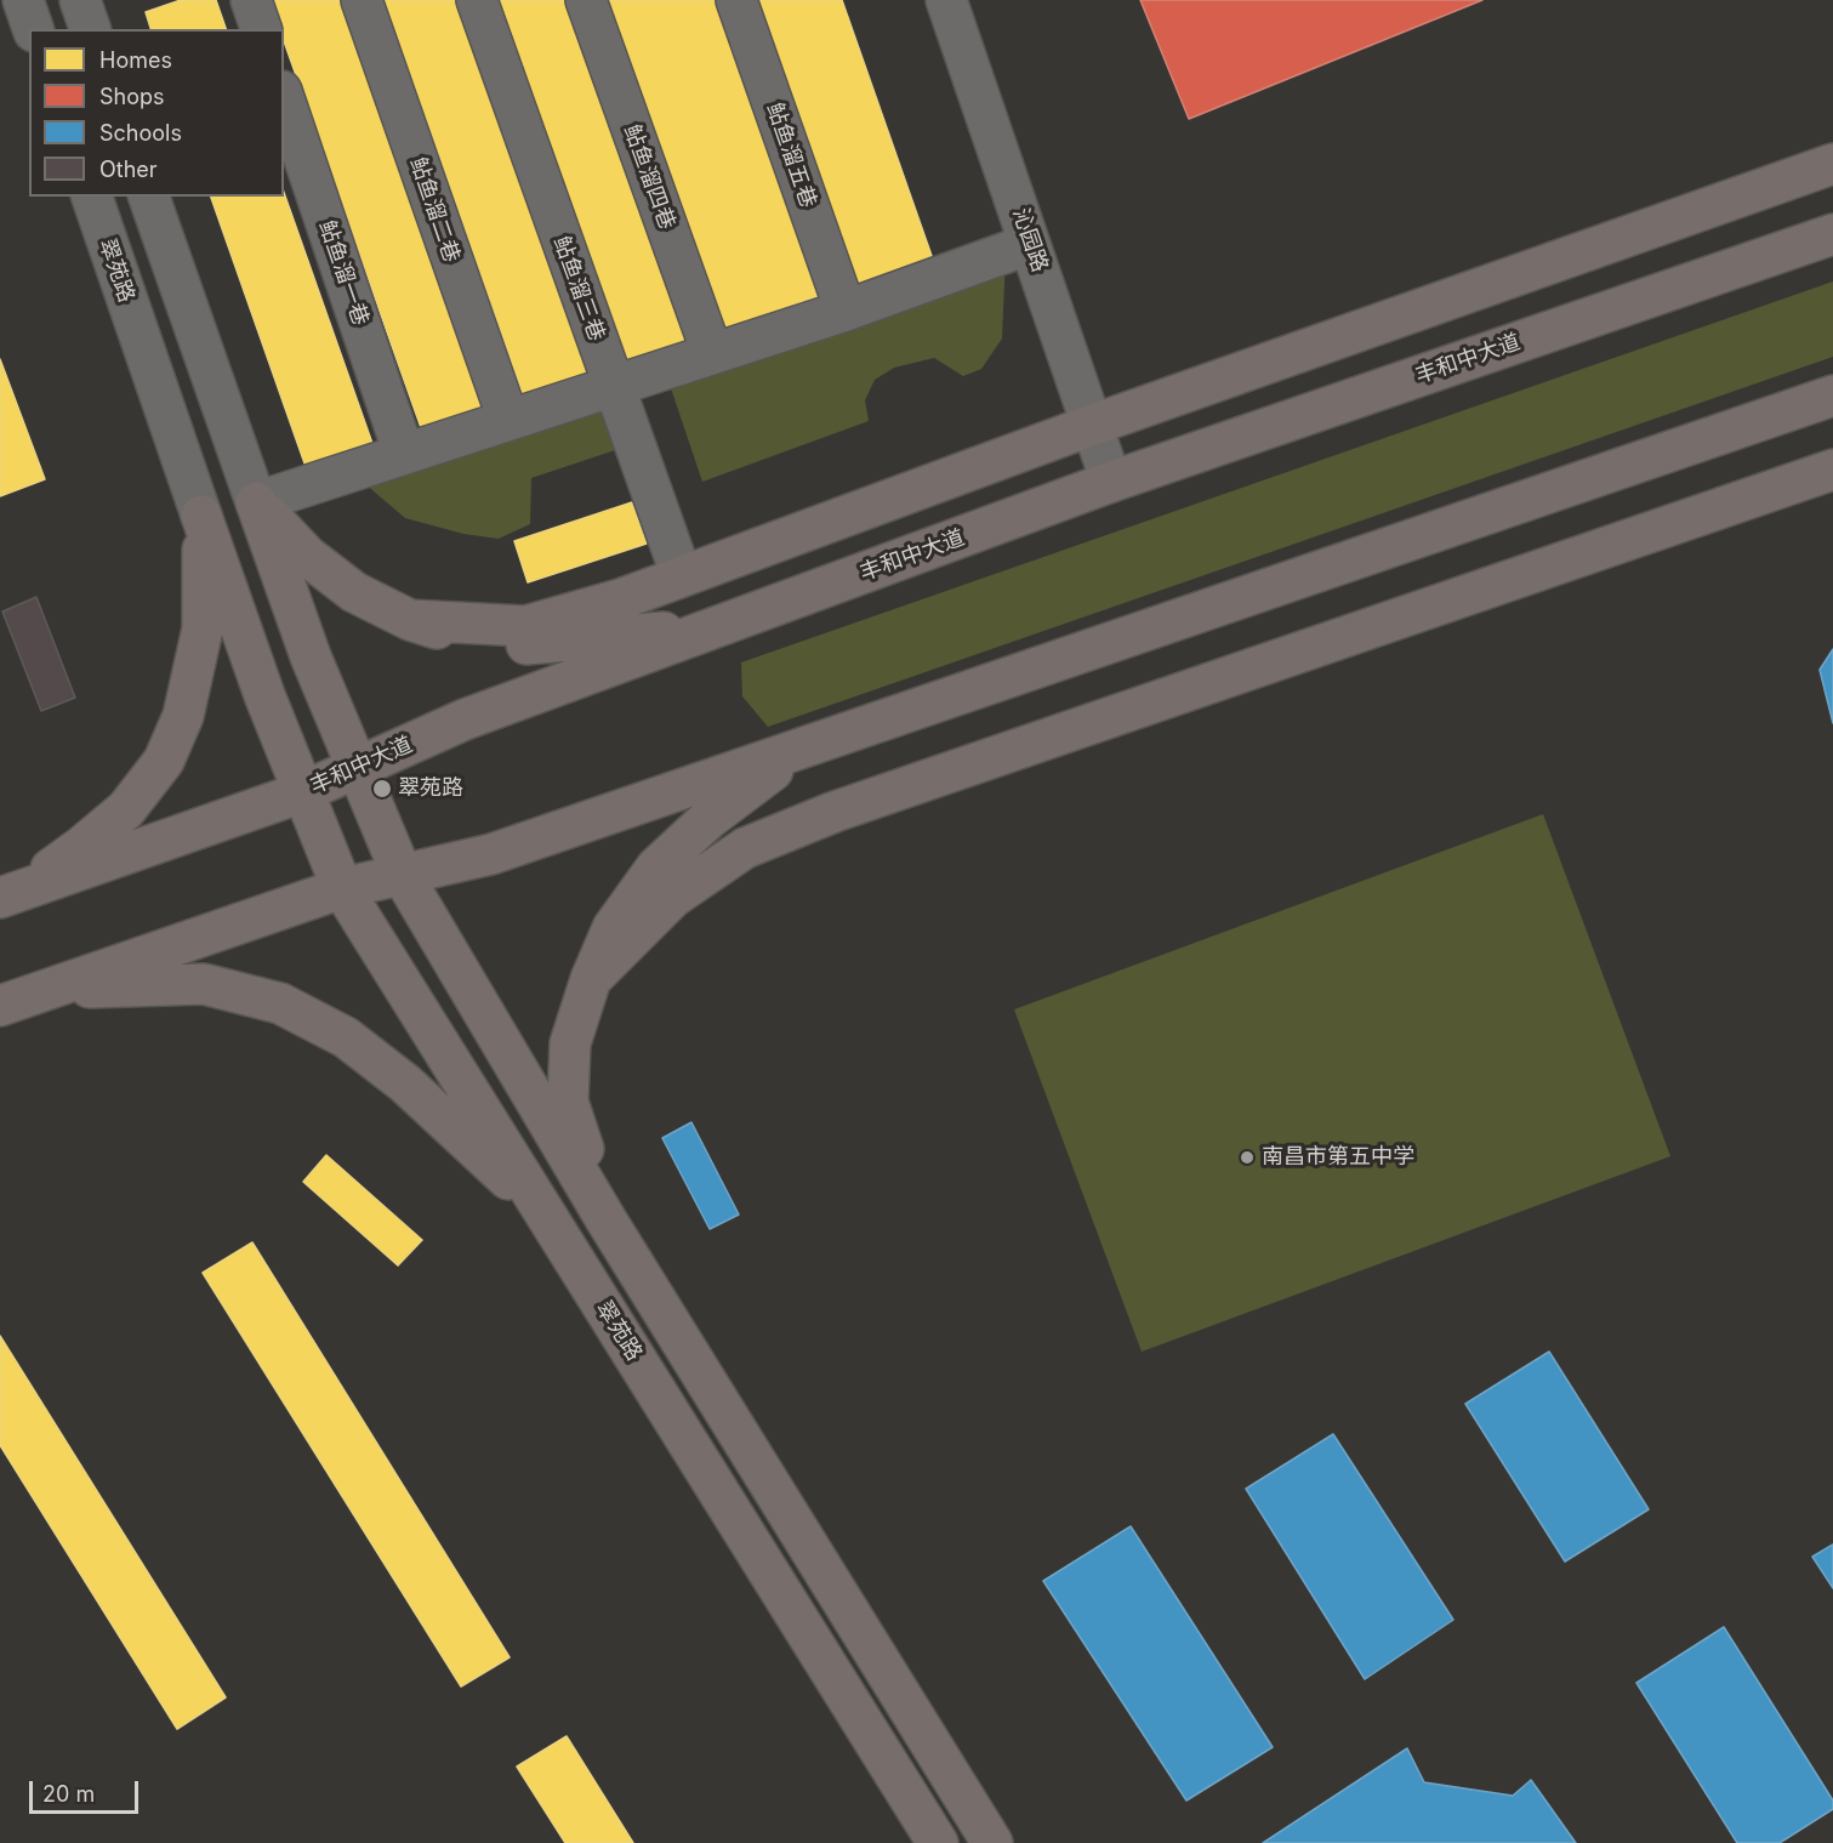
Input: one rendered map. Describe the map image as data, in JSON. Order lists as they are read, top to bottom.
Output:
{
  "streets": {
    "main road": ["翠苑路", "丰和中大道"],
    "street": [
      "鲇鱼溜五巷",
      "鲇鱼溜四巷",
      "鲇鱼溜二巷",
      "沁园路",
      "鲇鱼溜一巷",
      "鲇鱼溜三巷"
    ]
  },
  "crossings": [
    ["沁园路", "丰和中大道"],
    ["翠苑路", "丰和中大道"]
  ],
  "places": ["翠苑路", "南昌市第五中学"],
  "legend": [
    "Homes",
    "Shops",
    "Schools",
    "Other"
  ],
  "scale_bar": "20 m"
}
